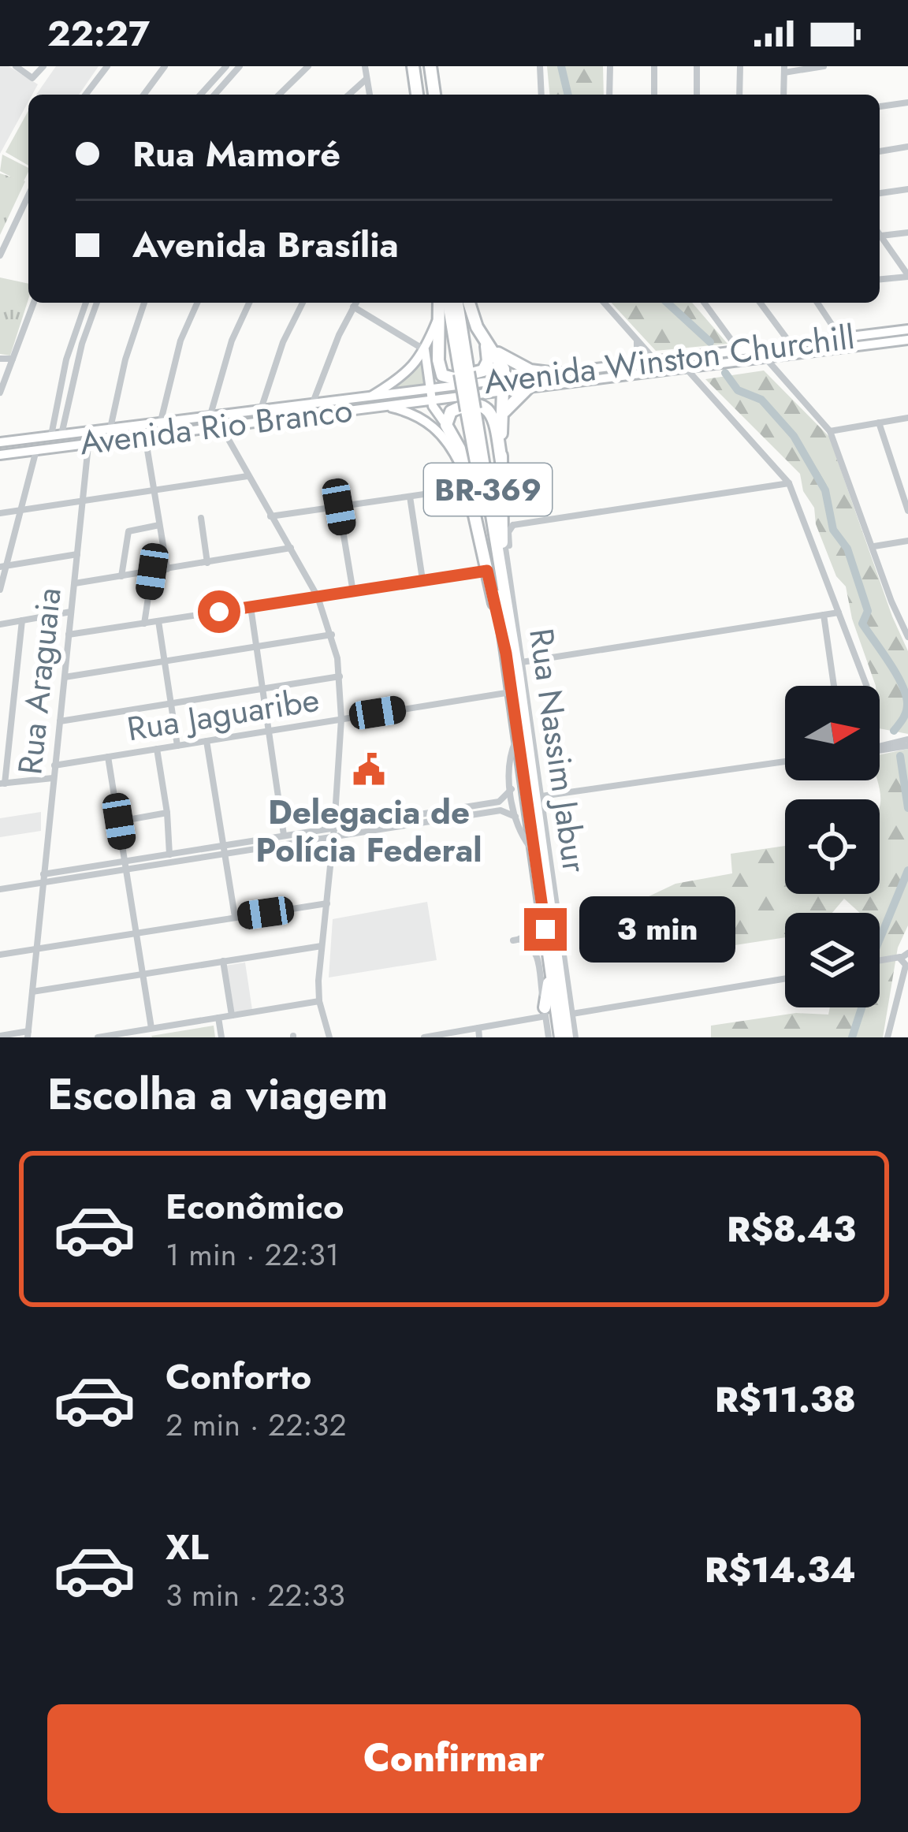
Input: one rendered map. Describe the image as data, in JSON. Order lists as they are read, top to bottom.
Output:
{
  "streets": {
    "highway": ["BR-369"],
    "main road": ["Avenida Winston Churchill", "Avenida Rio Branco"],
    "street": ["Rua Araguaia", "Rua Jaguaribe", "Rua Nassim Jabur"]
  },
  "crossings": [
    ["Avenida Winston Churchill", "Avenida Rio Branco"],
    ["Avenida Rio Branco", "Rua Araguaia"],
    ["BR-369", "Rua Jaguaribe"],
    ["BR-369", "Rua Nassim Jabur"],
    ["Rua Araguaia", "Rua Jaguaribe"]
  ],
  "places": {
    "public building": ["Delegacia de Polícia Federal"]
  },
  "north": "right",
  "page": {
    "status": "22:27",
    "banner": ["Rua Mamoré", "Avenida Brasília"],
    "bubble": "3 min",
    "heading": "Escolha a viagem",
    "list": [
      {
        "name": "Econômico",
        "note": "1 min · 22:31",
        "value": "R$8.43"
      },
      {
        "name": "Conforto",
        "note": "2 min · 22:32",
        "value": "R$11.38"
      },
      {
        "name": "XL",
        "note": "3 min · 22:33",
        "value": "R$14.34"
      }
    ],
    "buttons": "Confirmar"
  }
}
